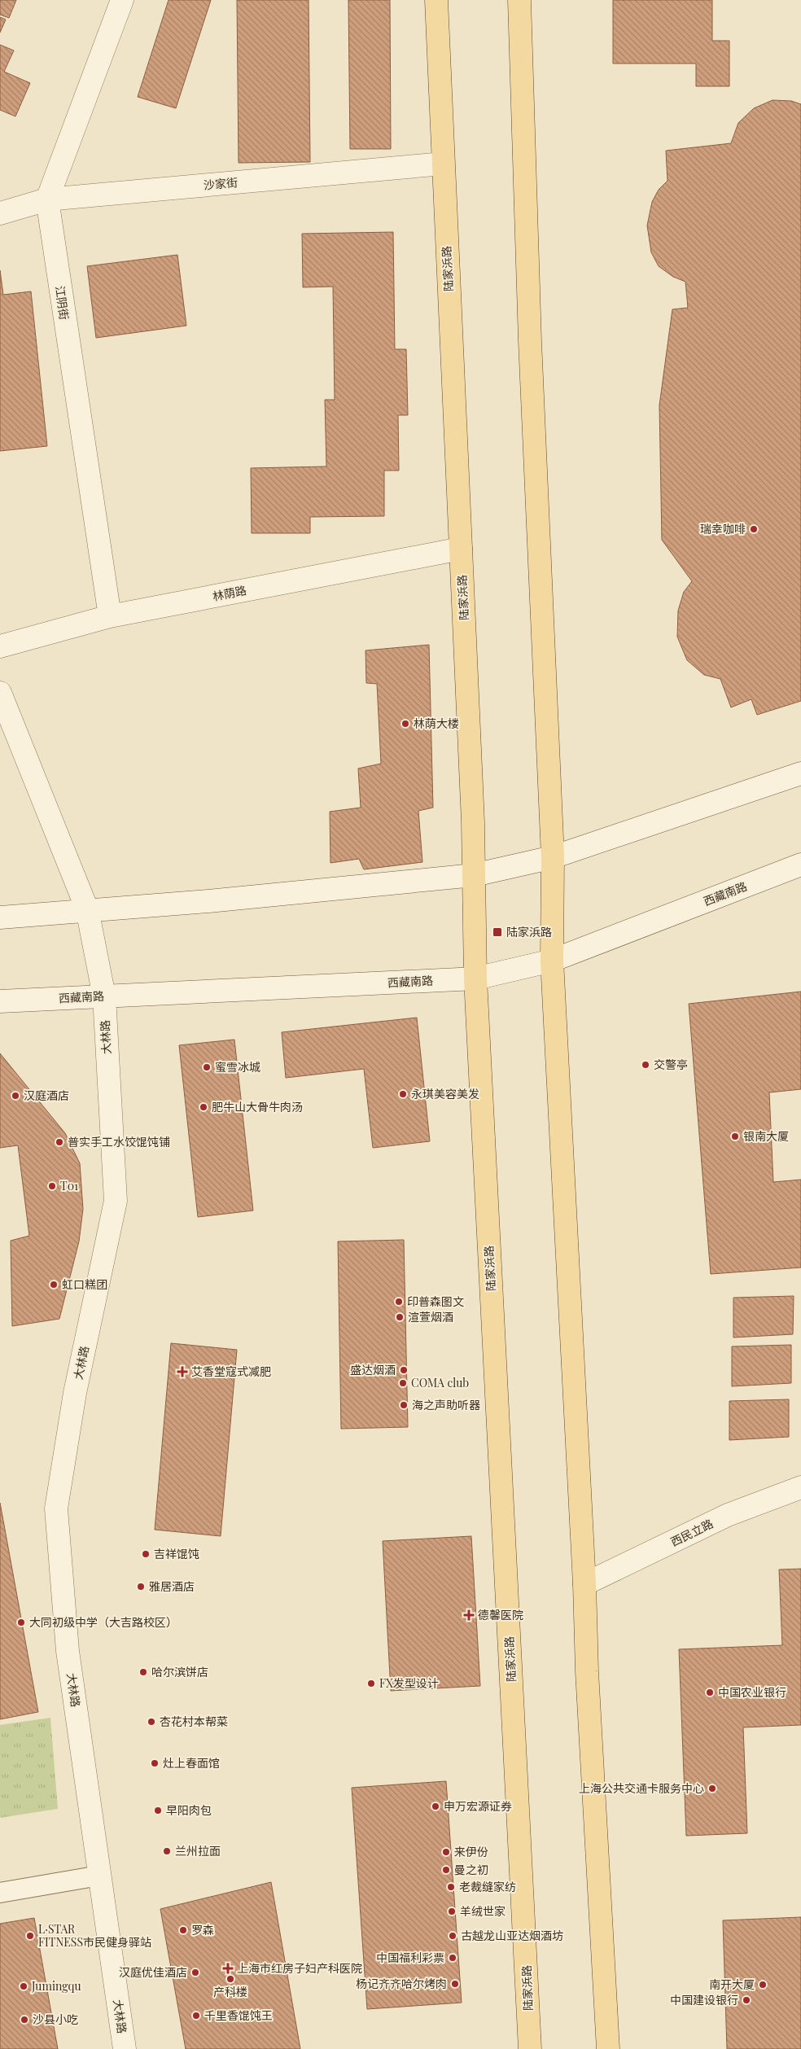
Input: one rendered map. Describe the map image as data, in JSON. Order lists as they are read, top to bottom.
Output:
{
  "streets": {
    "main road": ["陆家浜路"],
    "street": [
      "沙家街",
      "江阴街",
      "林荫路",
      "西藏南路",
      "大林路",
      "西民立路"
    ]
  },
  "crossings": [
    ["沙家街", "陆家浜路"],
    ["沙家街", "江阴街"],
    ["陆家浜路", "林荫路"],
    ["陆家浜路", "西藏南路"],
    ["江阴街", "林荫路"],
    ["西藏南路", "大林路"]
  ],
  "places": {
    "other": [
      "瑞幸咖啡",
      "林荫大楼",
      "交警亭",
      "蜜雪冰城",
      "永琪美容美发",
      "汉庭酒店",
      "肥牛山大骨牛肉汤",
      "银南大厦",
      "普实手工水饺馄饨铺",
      "T01",
      "虹口糕团",
      "印普森图文",
      "渲萱烟酒",
      "盛达烟酒",
      "COMA club",
      "海之声助听器",
      "吉祥馄饨",
      "雅居酒店",
      "大同初级中学（大吉路校区）",
      "哈尔滨饼店",
      "FX发型设计",
      "中国农业银行",
      "杏花村本帮菜",
      "灶上春面馆",
      "上海公共交通卡服务中心",
      "申万宏源证券",
      "早阳肉包",
      "兰州拉面",
      "来伊份",
      "曼之初",
      "老裁缝家纺",
      "羊绒世家",
      "罗森",
      "L·STAR FITNESS市民健身驿站",
      "古越龙山亚达烟酒坊",
      "中国福利彩票",
      "汉庭优佳酒店",
      "产科楼",
      "杨记齐齐哈尔烤肉",
      "南开大厦",
      "Jumingqu",
      "中国建设银行",
      "千里香馄饨王",
      "沙县小吃"
    ],
    "transit": ["陆家浜路"],
    "health": ["艾香堂寇式减肥", "德馨医院", "上海市红房子妇产科医院"]
  }
}
